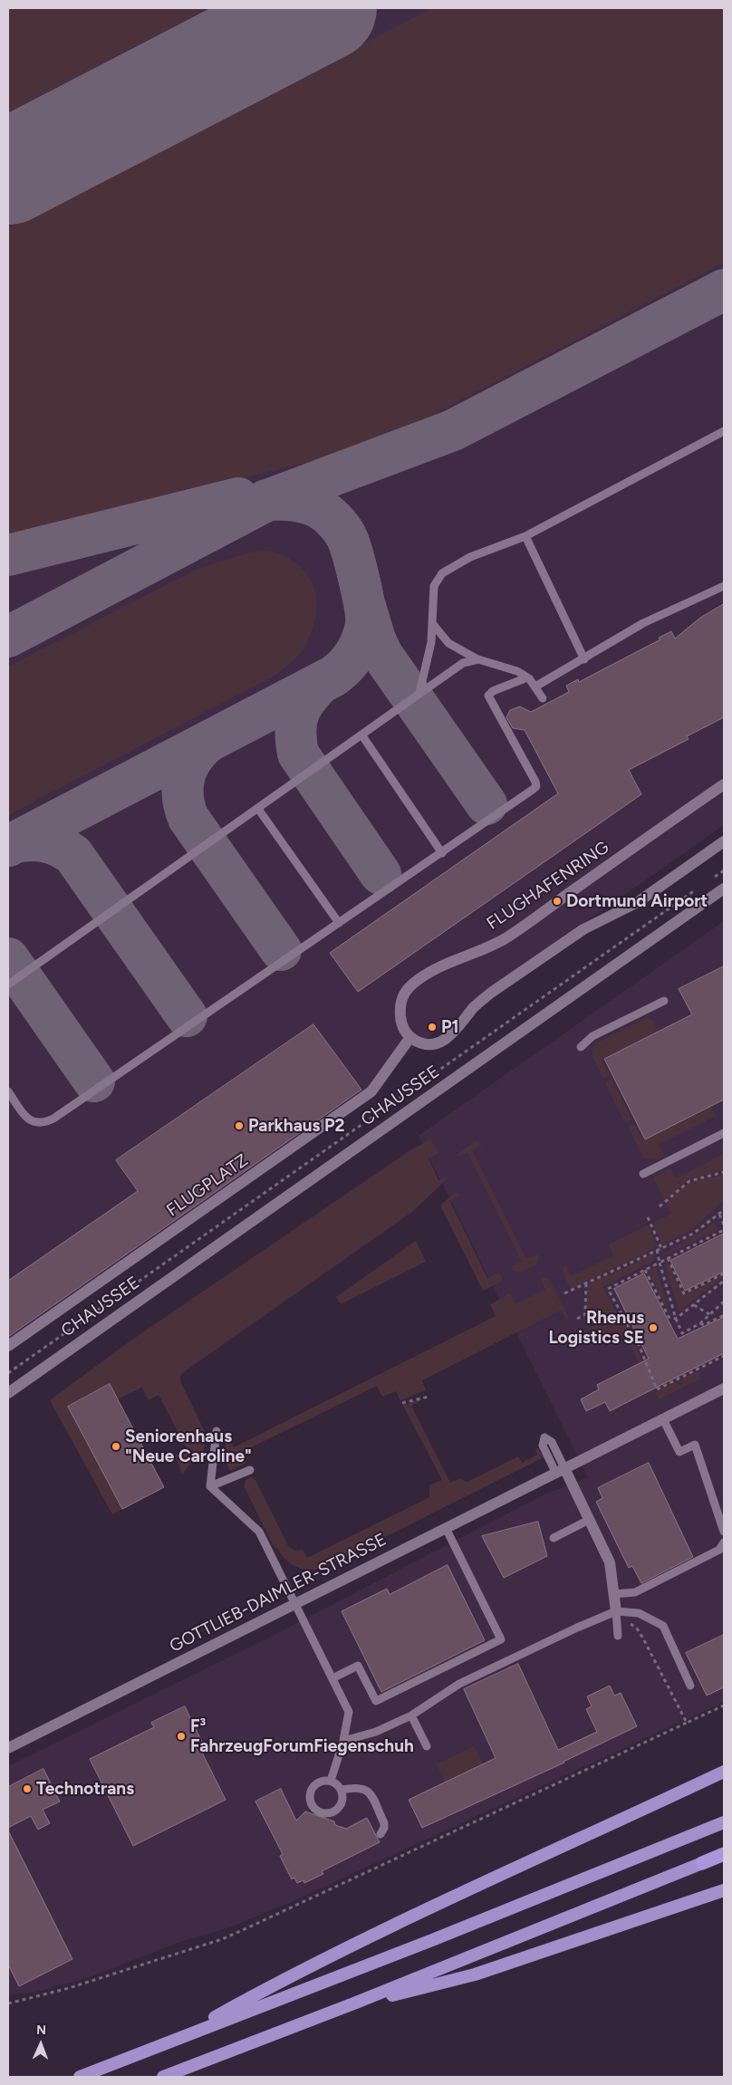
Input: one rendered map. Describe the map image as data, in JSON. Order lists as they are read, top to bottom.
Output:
{
  "streets": {
    "street": [
      "FLUGHAFENRING",
      "CHAUSSEE",
      "FLUGPLATZ",
      "GOTTLIEB-DAIMLER-STRASSE"
    ]
  },
  "crossings": [
    ["FLUGHAFENRING", "FLUGPLATZ"]
  ],
  "places": [
    "Dortmund Airport",
    "P1",
    "Parkhaus P2",
    "Rhenus Logistics SE",
    "Seniorenhaus \"Neue Caroline\"",
    "F³ FahrzeugForumFiegenschuh",
    "Technotrans"
  ],
  "north": "top"
}
